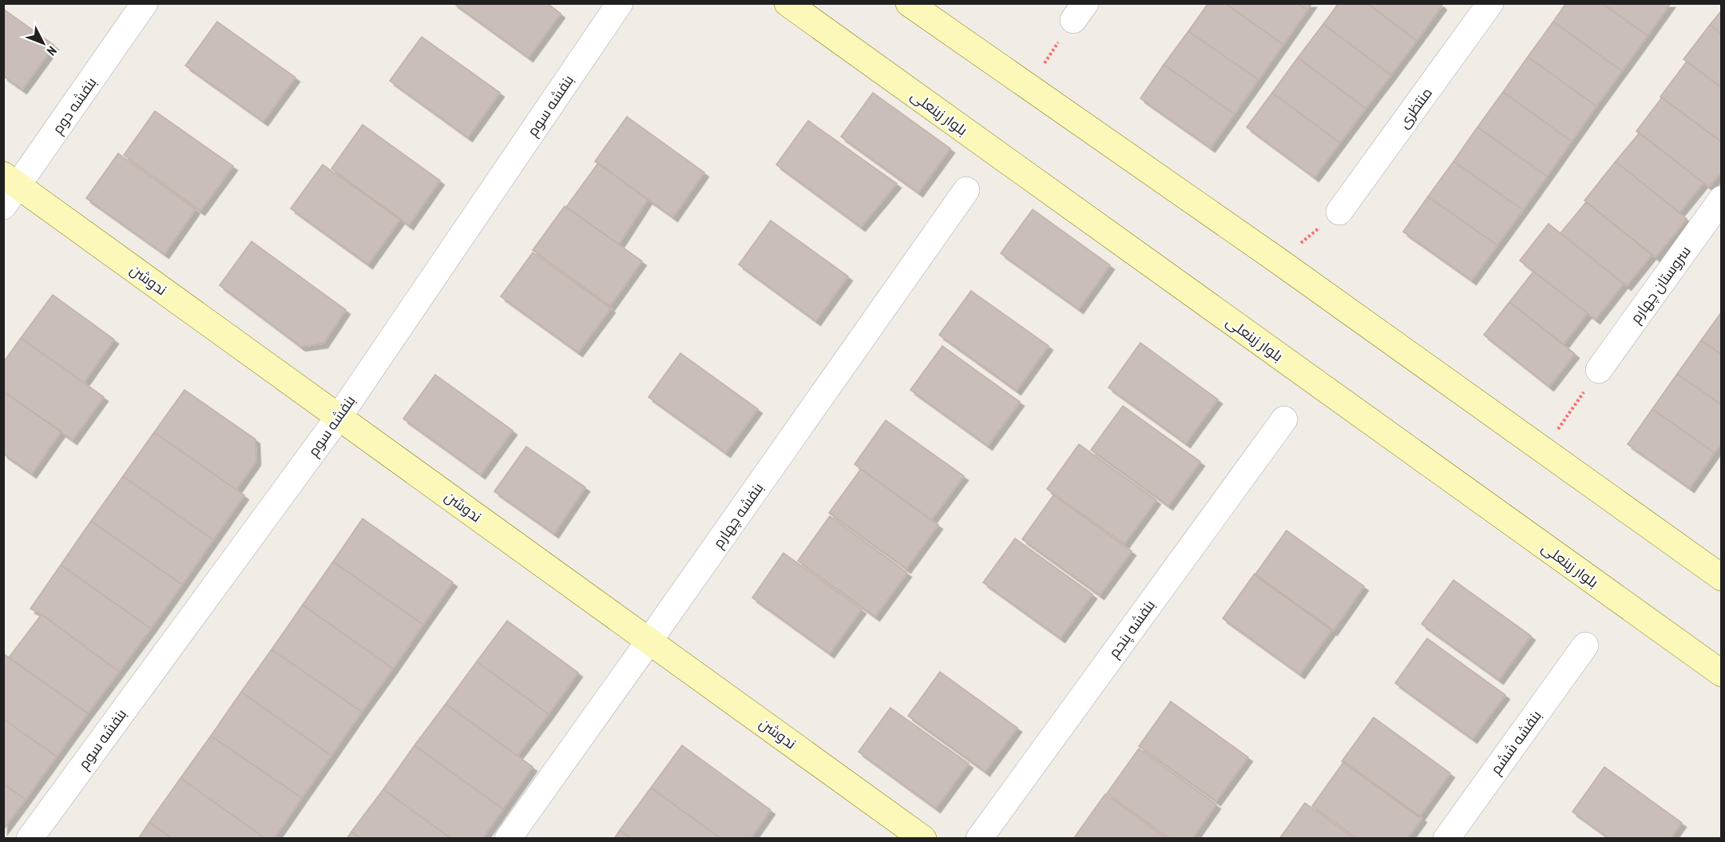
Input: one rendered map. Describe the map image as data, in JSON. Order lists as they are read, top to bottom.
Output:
{
  "streets": {
    "main road": ["بلوار زینعلی", "ندوشن"],
    "street": [
      "بنفشه دوم",
      "بنفشه سوم",
      "منتظری",
      "سروستان چهارم",
      "بنفشه چهارم",
      "بنفشه پنجم",
      "بنفشه ششم"
    ]
  },
  "crossings": [
    ["بنفشه دوم", "ندوشن"],
    ["بنفشه سوم", "ندوشن"],
    ["ندوشن", "بنفشه چهارم"]
  ],
  "north": "bottom right"
}
